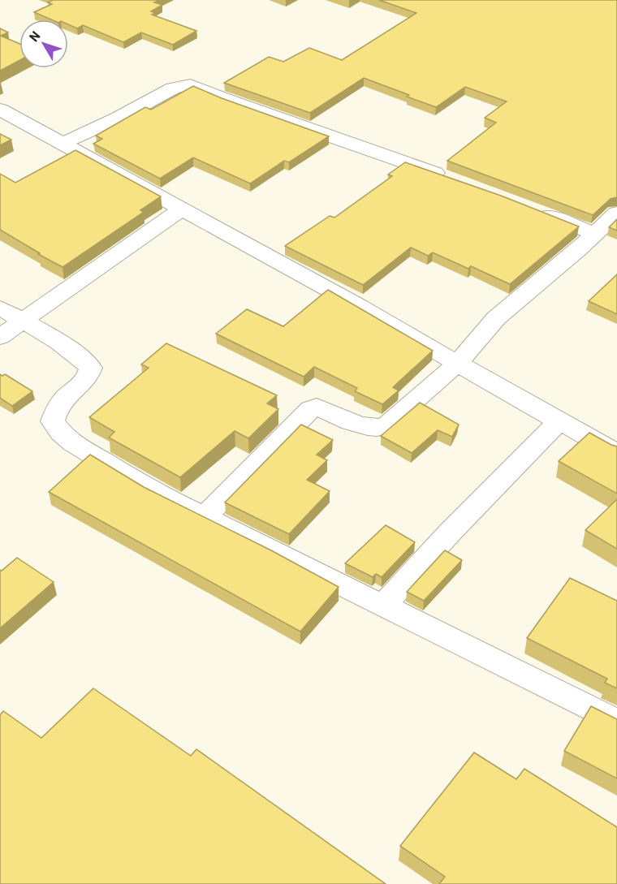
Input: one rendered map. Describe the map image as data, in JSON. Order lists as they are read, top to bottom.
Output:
{
  "north": "top left"
}
